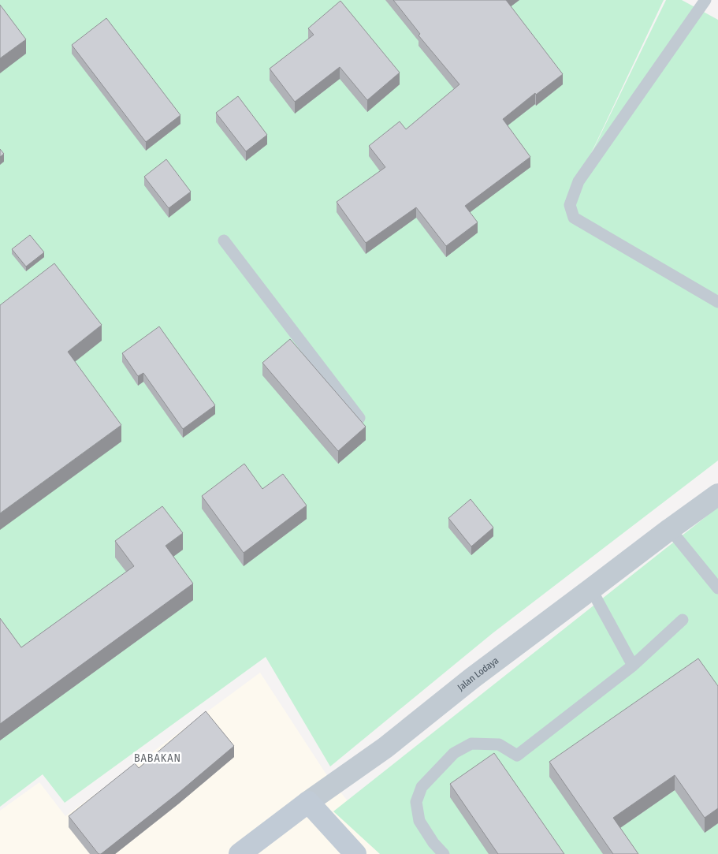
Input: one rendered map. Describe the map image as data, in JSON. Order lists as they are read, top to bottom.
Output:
{
  "streets": {
    "street": ["Jalan Lodaya"]
  },
  "districts": ["BABAKAN"]
}
